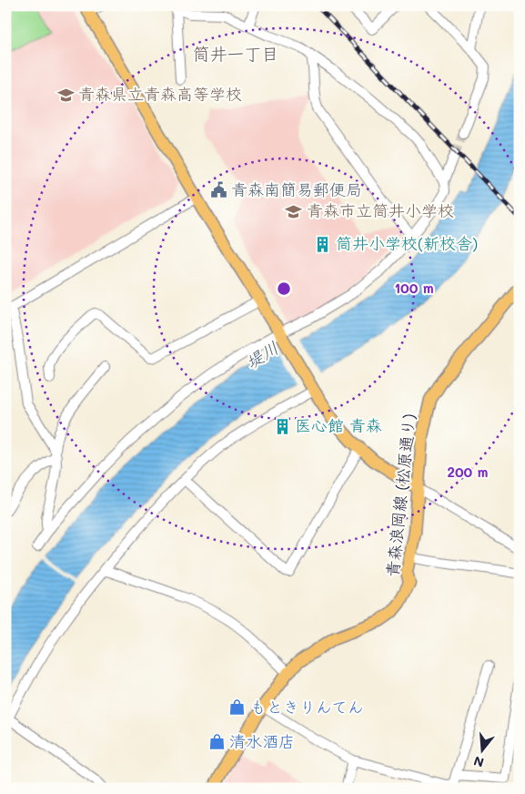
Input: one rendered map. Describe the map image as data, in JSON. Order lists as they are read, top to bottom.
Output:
{
  "streets": {
    "main road": ["青森浪岡線 (松原通り)"]
  },
  "districts": ["筒井一丁目"],
  "water": ["堤川"],
  "places": {
    "school or university": ["青森県立青森高等学校", "青森市立筒井小学校"],
    "public building": ["青森南簡易郵便局"],
    "building": ["筒井小学校(新校舎)", "医心館 青森"],
    "shop": ["もときりんてん", "清水酒店"]
  },
  "north": "bottom",
  "rings": ["100 m", "200 m"]
}
